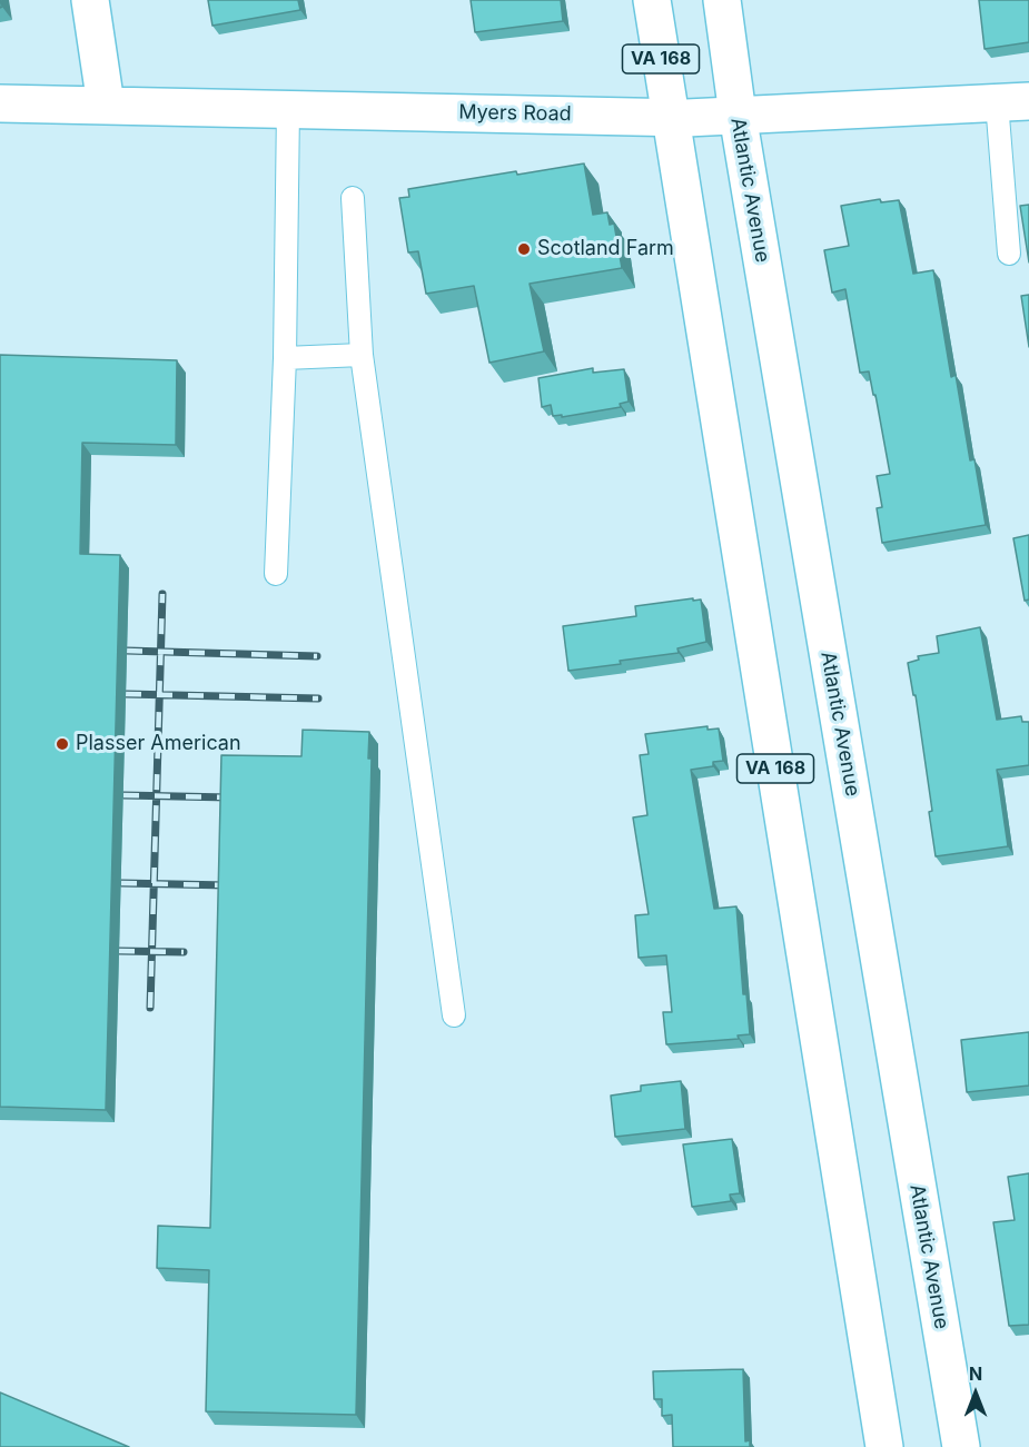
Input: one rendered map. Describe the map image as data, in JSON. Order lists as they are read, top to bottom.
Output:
{
  "streets": {
    "main road": ["VA 168", "Myers Road", "Atlantic Avenue"]
  },
  "crossings": [
    ["VA 168", "Myers Road"],
    ["Myers Road", "Atlantic Avenue"]
  ],
  "places": ["Scotland Farm", "Plasser American"],
  "north": "top"
}
